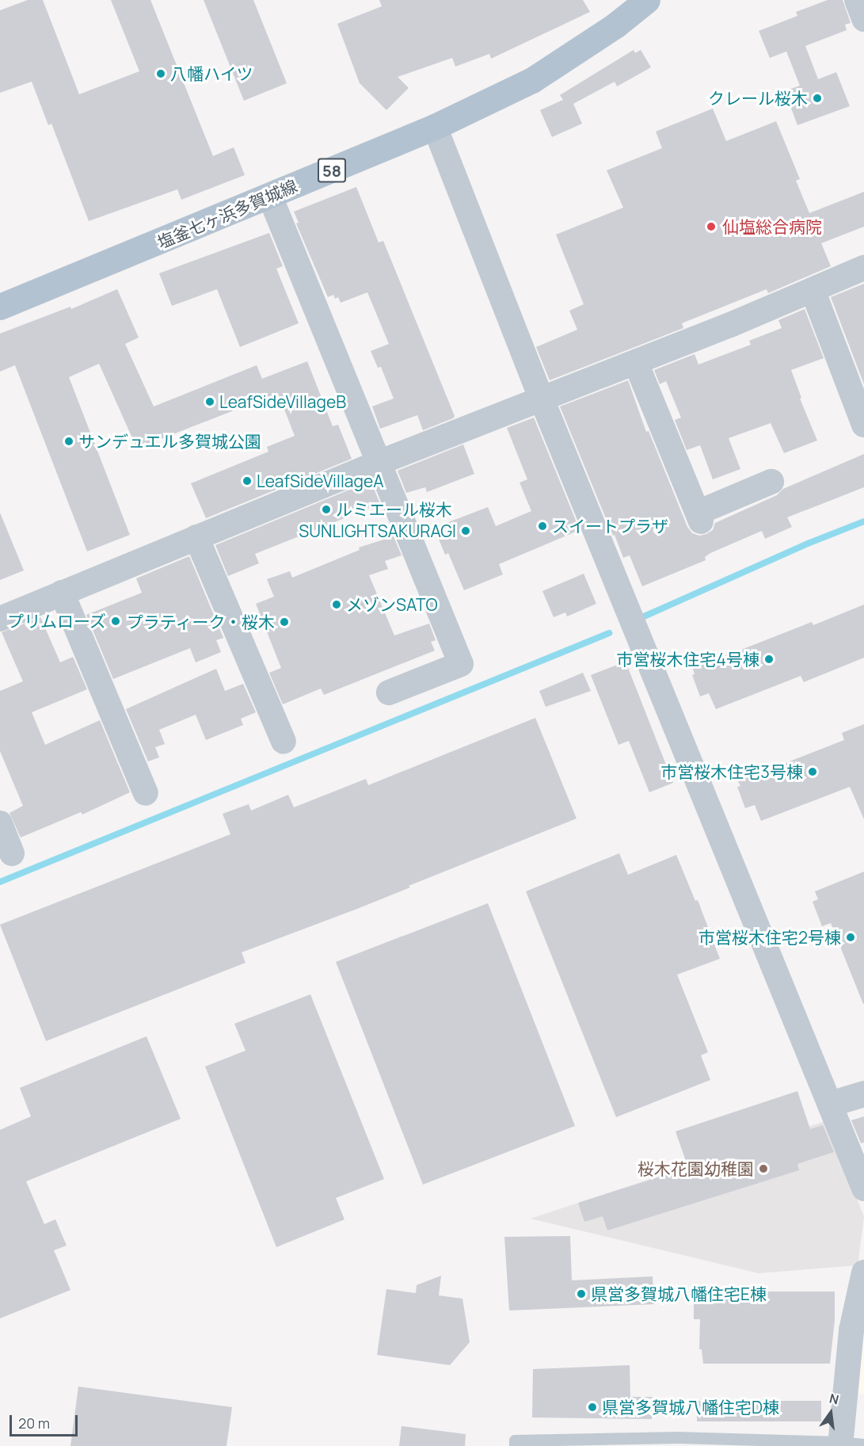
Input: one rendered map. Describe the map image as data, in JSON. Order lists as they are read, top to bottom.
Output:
{
  "streets": {
    "main road": ["58", "塩釜七ヶ浜多賀城線"]
  },
  "places": [
    "八幡ハイツ",
    "クレール桜木",
    "仙塩総合病院",
    "LeafSideVillageB",
    "サンデュエル多賀城公園",
    "LeafSideVillageA",
    "ルミエール桜木",
    "スイートプラザ",
    "SUNLIGHTSAKURAGI",
    "メゾンSATO",
    "プリムローズ",
    "プラティーク・桜木",
    "市営桜木住宅4号棟",
    "市営桜木住宅3号棟",
    "市営桜木住宅2号棟",
    "桜木花園幼稚園",
    "県営多賀城八幡住宅E棟",
    "県営多賀城八幡住宅D棟"
  ],
  "scale_bar": "20 m",
  "north": "top"
}
